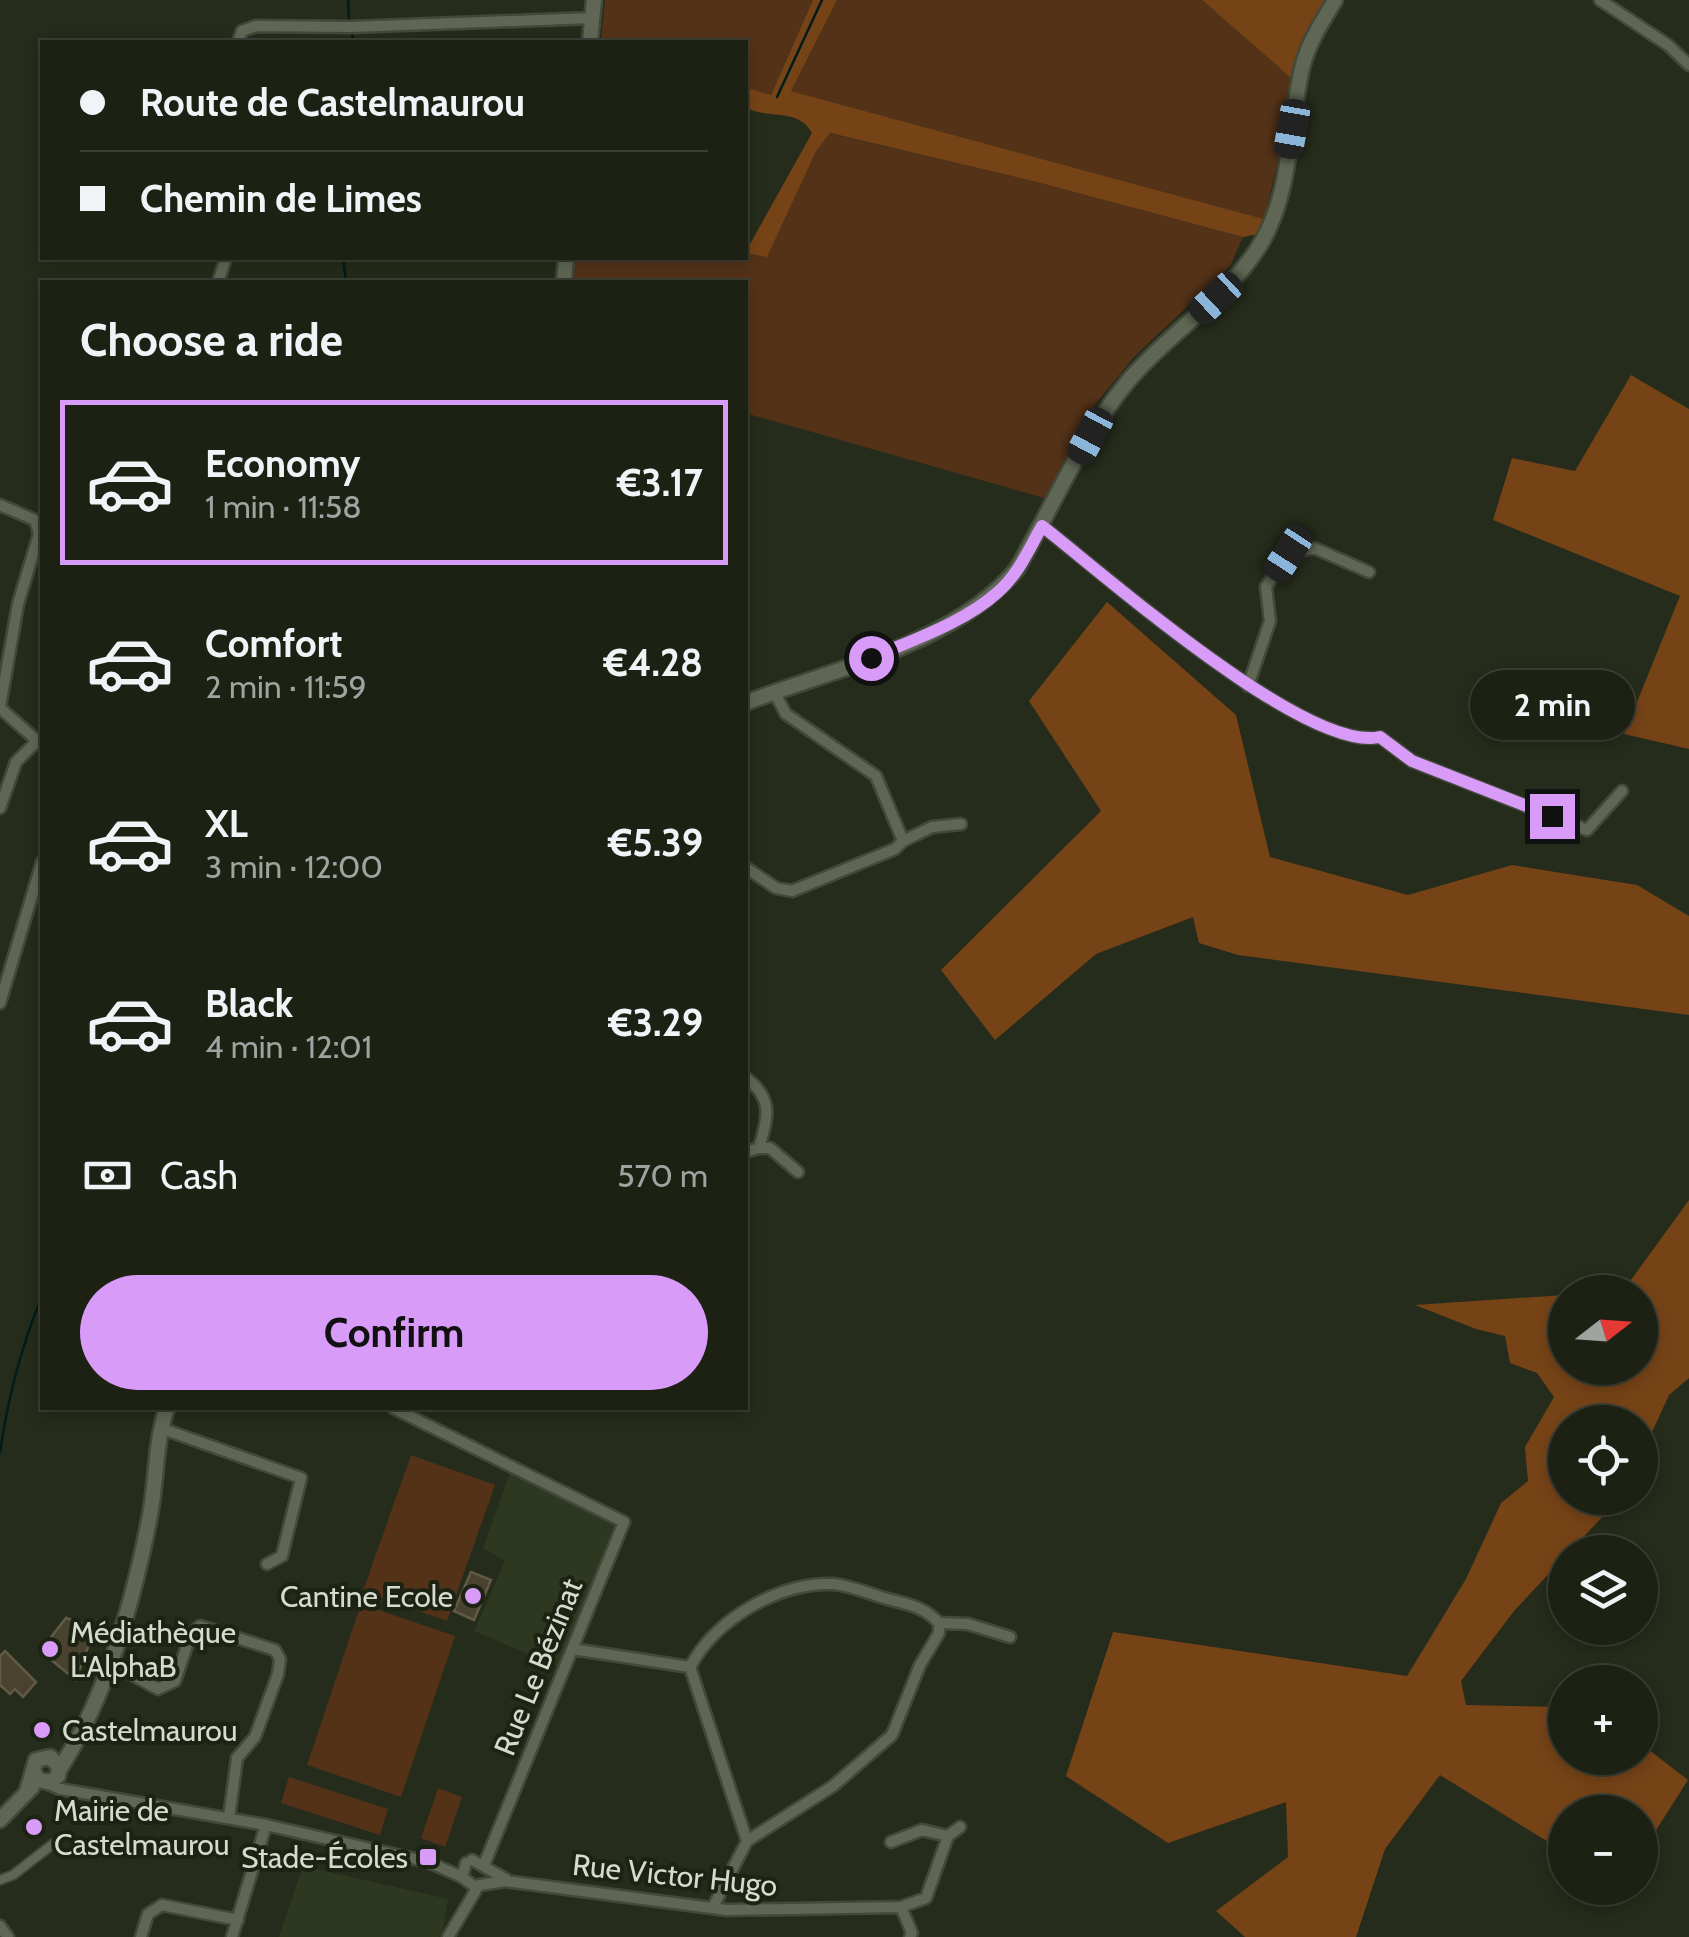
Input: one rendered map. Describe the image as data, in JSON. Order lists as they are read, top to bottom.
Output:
{
  "streets": {
    "street": ["Rue Le Bézinat", "Rue Victor Hugo"]
  },
  "crossings": [
    ["Rue Le Bézinat", "Rue Victor Hugo"]
  ],
  "places": {
    "other": [
      "Cantine Ecole",
      "Médiathèque L'AlphaB",
      "Castelmaurou",
      "Mairie de Castelmaurou"
    ],
    "transit": ["Stade-Écoles"]
  },
  "north": "right",
  "page": {
    "banner": ["Route de Castelmaurou", "Chemin de Limes"],
    "heading": "Choose a ride",
    "list": [
      {
        "name": "Economy",
        "note": "1 min · 11:58",
        "value": "€3.17"
      },
      {
        "name": "Comfort",
        "note": "2 min · 11:59",
        "value": "€4.28"
      },
      {
        "name": "XL",
        "note": "3 min · 12:00",
        "value": "€5.39"
      },
      {
        "name": "Black",
        "note": "4 min · 12:01",
        "value": "€3.29"
      }
    ],
    "bubble": "2 min",
    "pay": ["Cash", "570 m"],
    "buttons": "Confirm",
    "map_buttons": ["+", "−"]
  }
}
